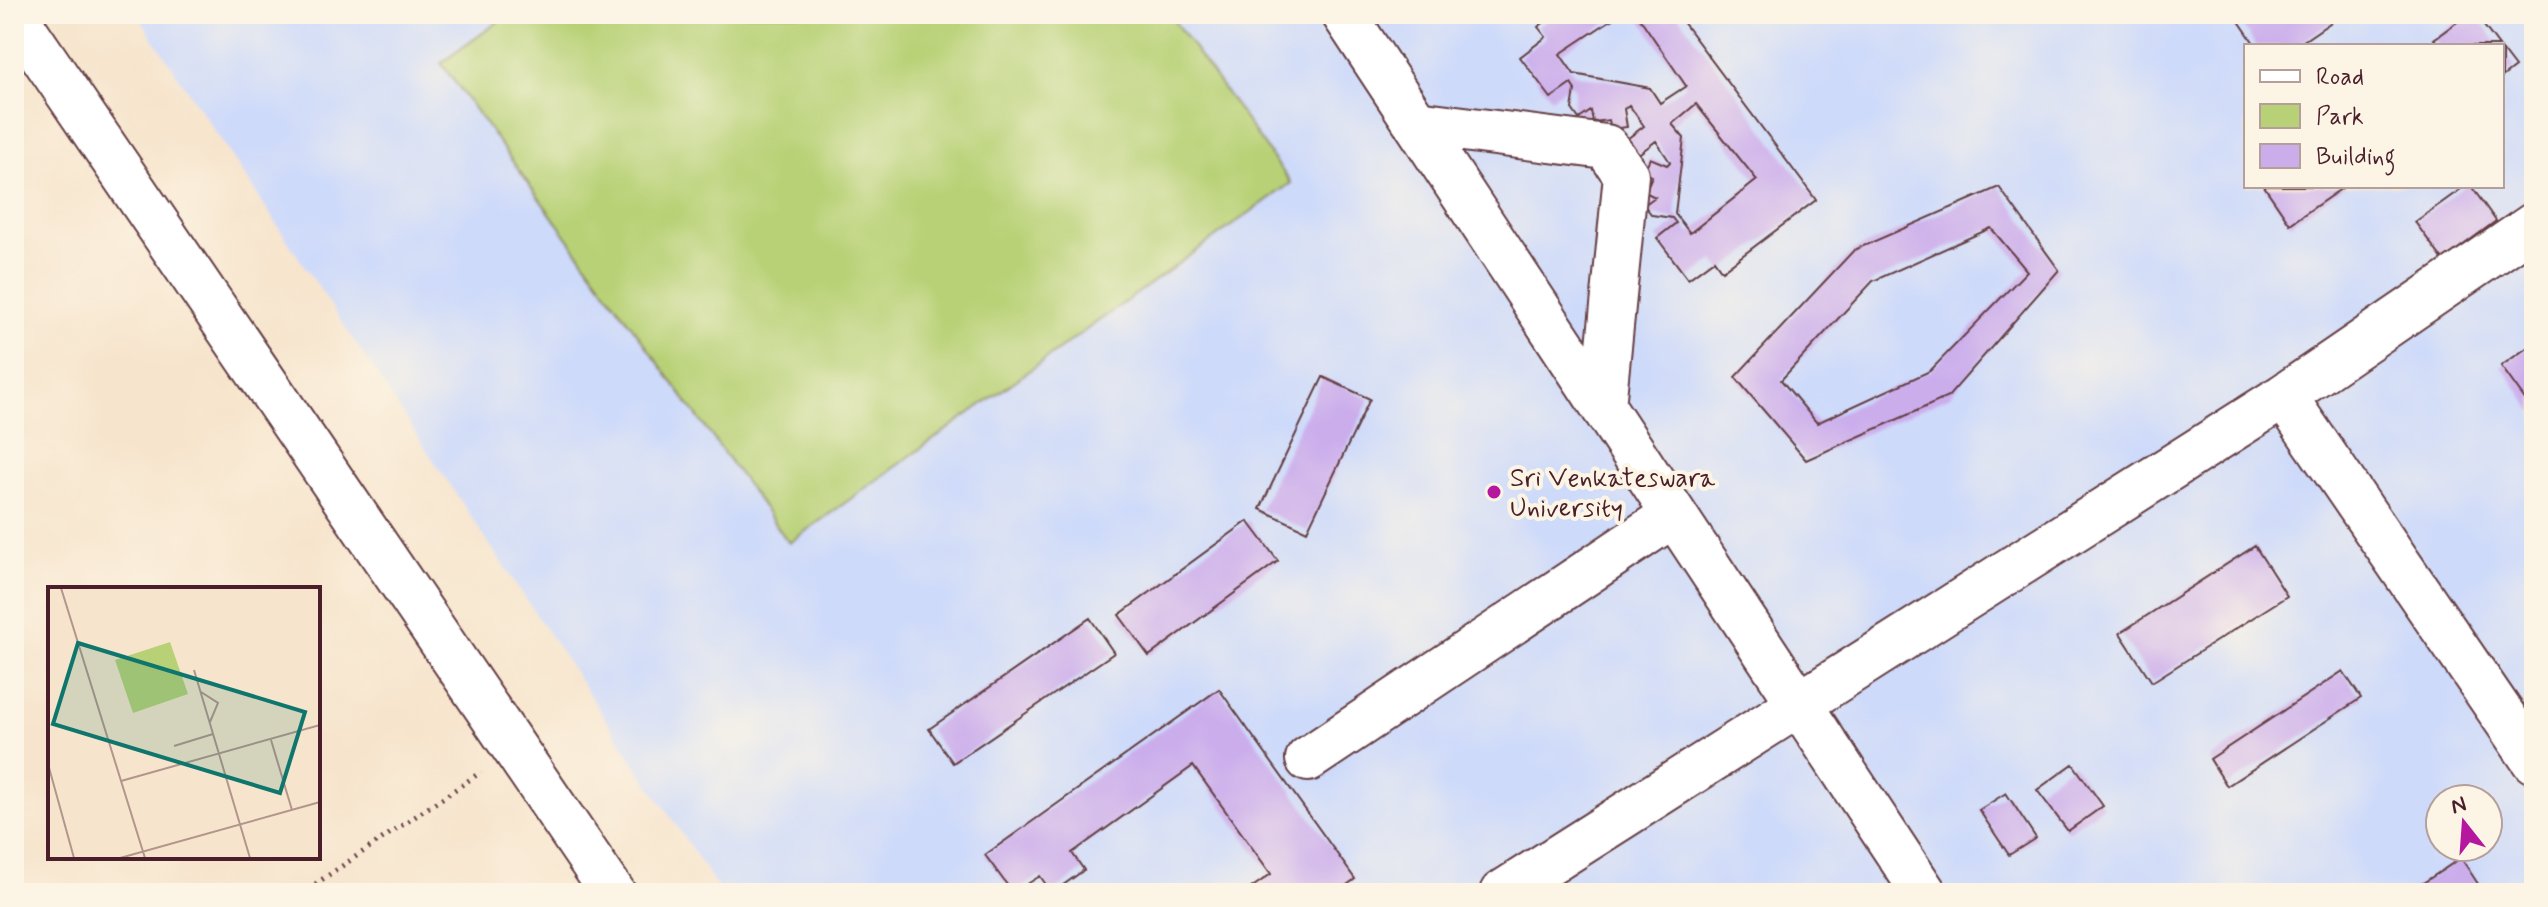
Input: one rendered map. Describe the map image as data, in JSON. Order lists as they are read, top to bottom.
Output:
{
  "places": ["Sri Venkateswara University"],
  "legend": ["Road", "Park", "Building"],
  "north": "top"
}
